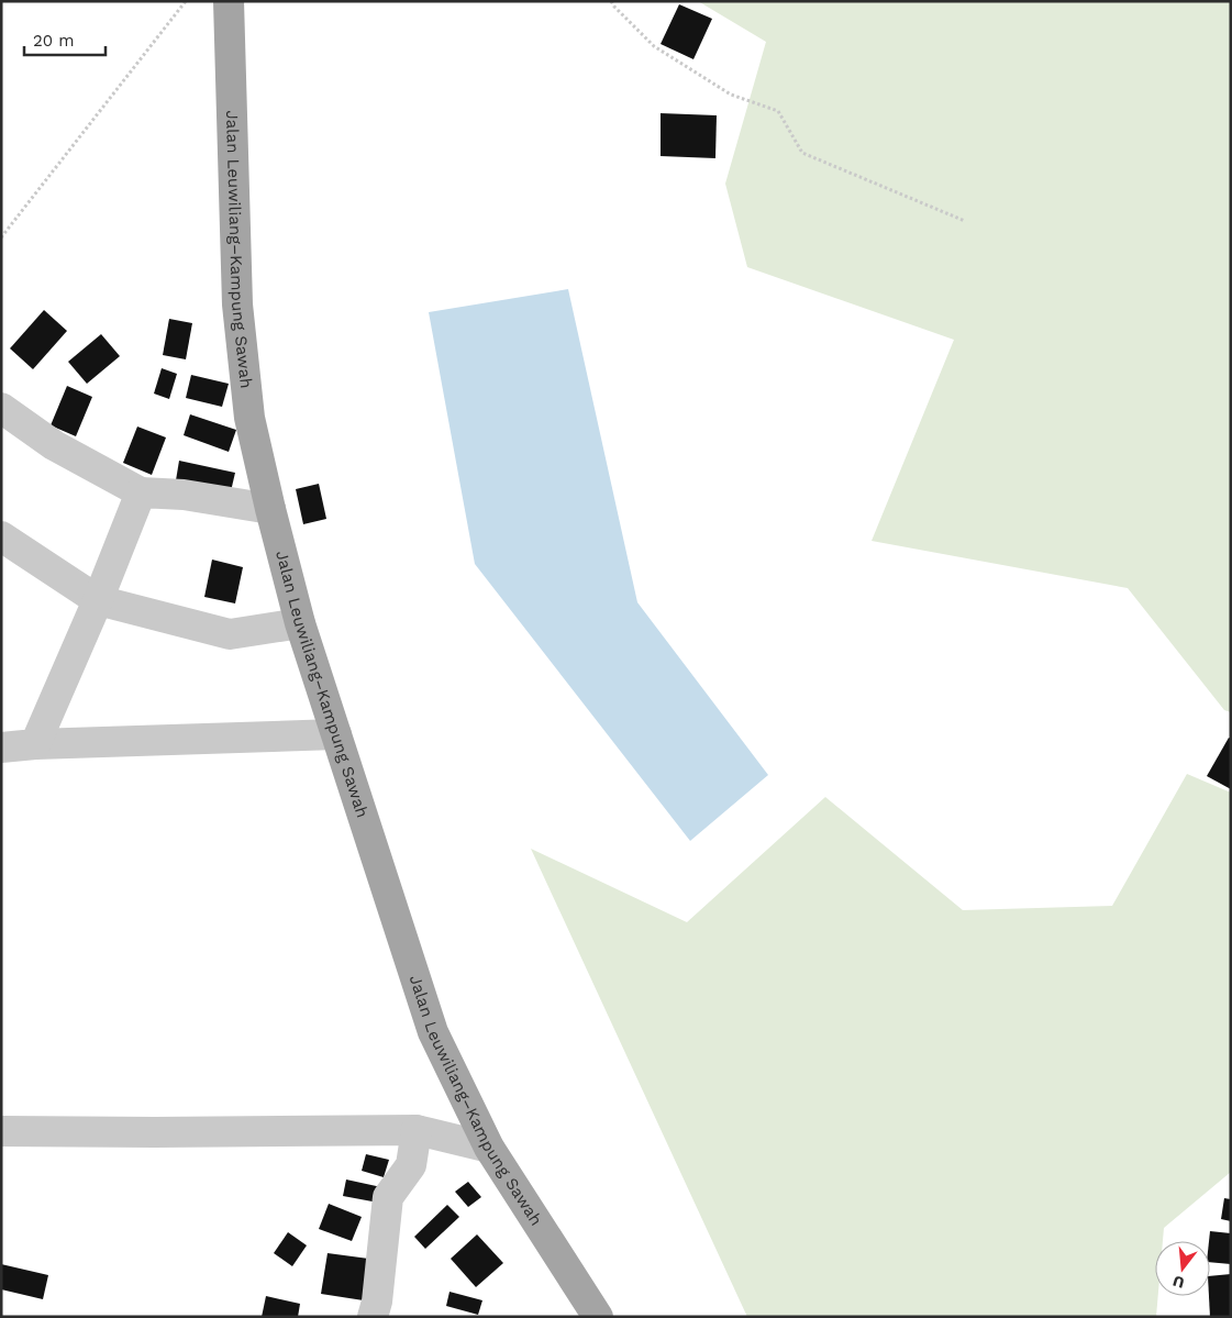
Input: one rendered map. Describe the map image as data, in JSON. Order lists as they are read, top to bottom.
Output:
{
  "streets": {
    "main road": ["Jalan Leuwiliang–Kampung Sawah"]
  },
  "scale_bar": "20 m",
  "north": "bottom"
}
